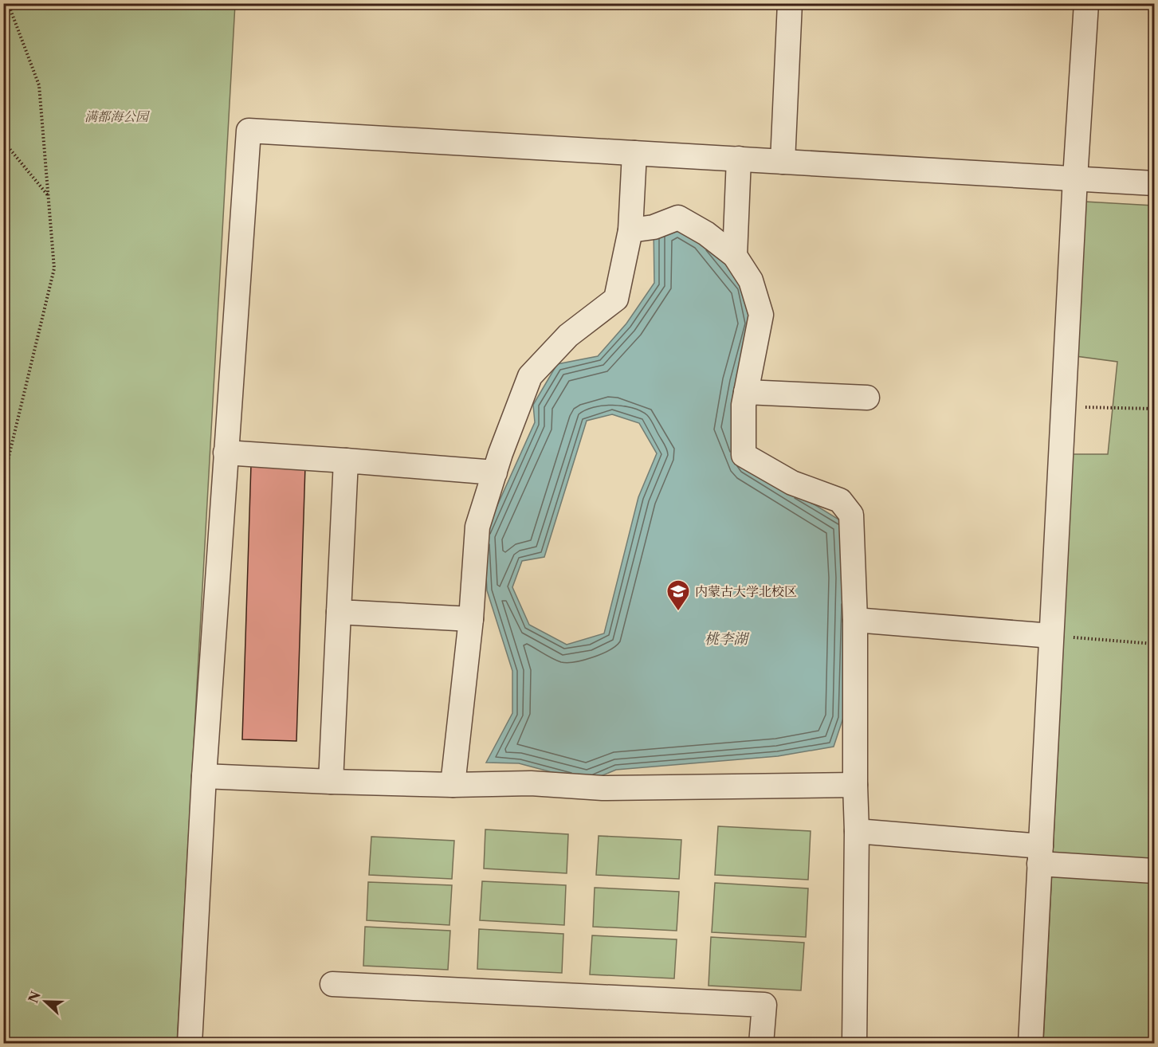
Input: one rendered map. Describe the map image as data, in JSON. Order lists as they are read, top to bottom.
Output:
{
  "water": ["桃李湖"],
  "parks": ["满都海公园"],
  "places": {
    "school or university": ["内蒙古大学北校区"]
  },
  "north": "left"
}
